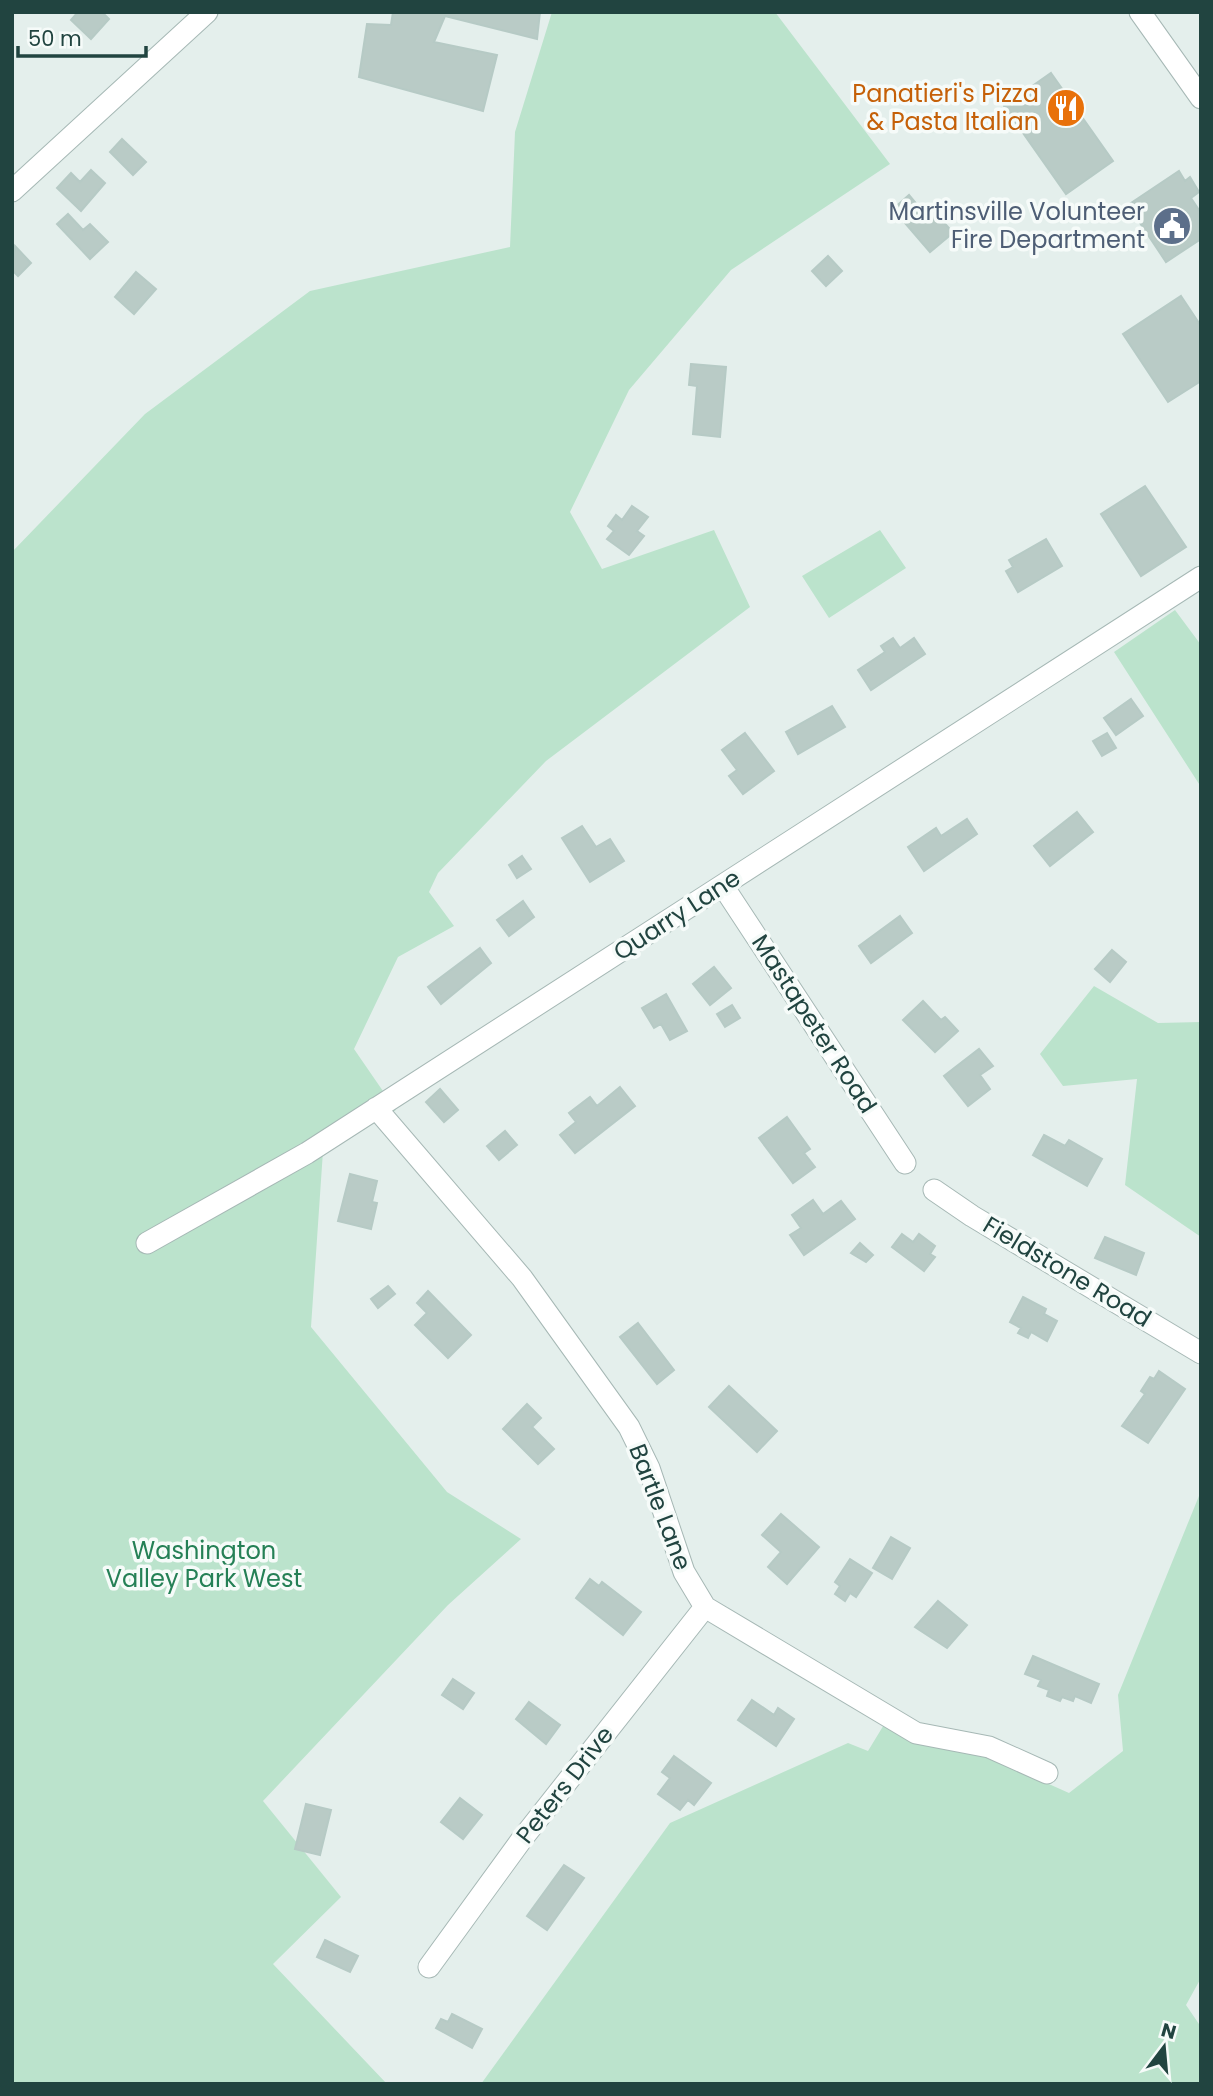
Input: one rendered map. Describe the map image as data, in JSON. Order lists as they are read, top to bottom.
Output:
{
  "streets": {
    "street": [
      "Quarry Lane",
      "Mastapeter Road",
      "Fieldstone Road",
      "Bartle Lane",
      "Peters Drive"
    ]
  },
  "crossings": [
    ["Quarry Lane", "Mastapeter Road"],
    ["Quarry Lane", "Bartle Lane"],
    ["Bartle Lane", "Peters Drive"]
  ],
  "parks": ["Washington Valley Park West"],
  "places": {
    "restaurant": ["Panatieri's Pizza & Pasta Italian"],
    "public building": ["Martinsville Volunteer Fire Department"]
  },
  "scale_bar": "50 m",
  "north": "top"
}
